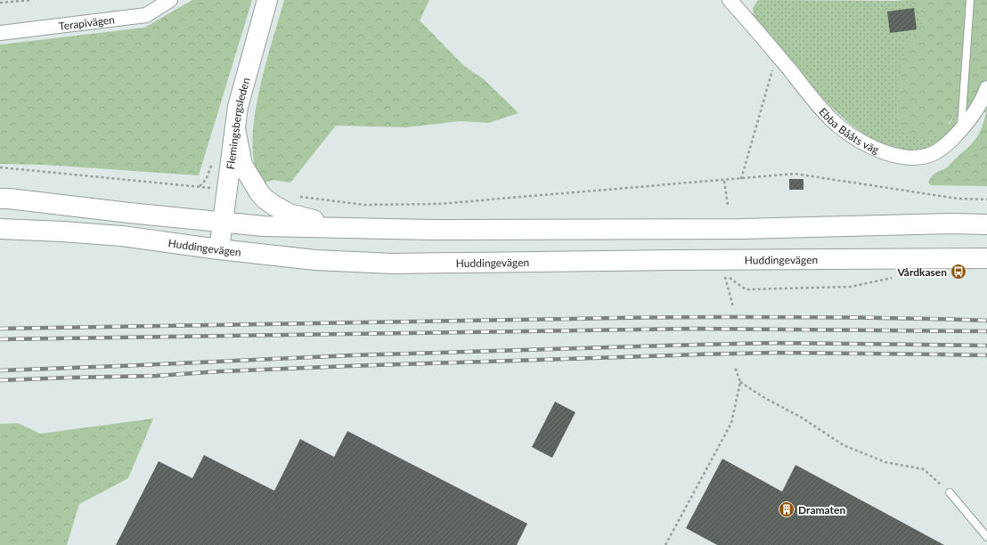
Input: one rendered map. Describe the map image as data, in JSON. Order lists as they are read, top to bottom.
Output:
{
  "streets": {
    "main road": ["Flemingsbergsleden", "Huddingevägen"],
    "street": ["Terapivägen", "Ebba Bååts väg"]
  },
  "crossings": [
    ["Flemingsbergsleden", "Huddingevägen"]
  ],
  "places": {
    "bus stop": ["Vårdkasen"],
    "building": ["Dramaten"]
  }
}
